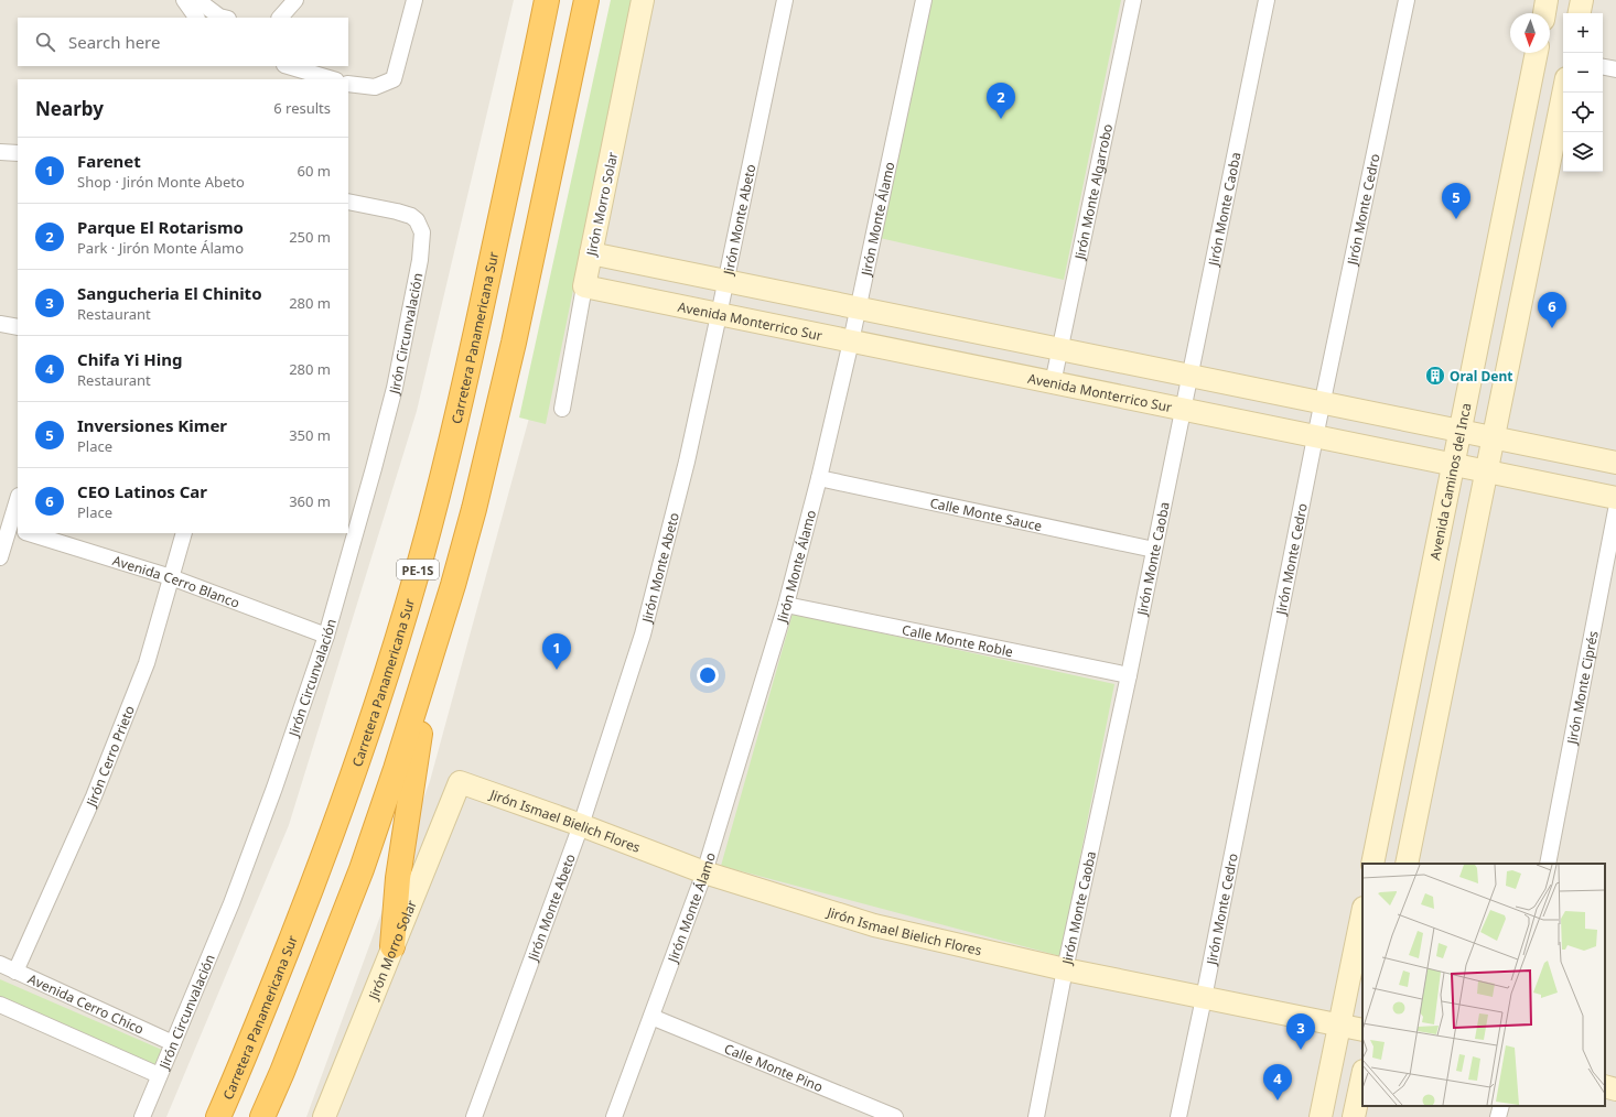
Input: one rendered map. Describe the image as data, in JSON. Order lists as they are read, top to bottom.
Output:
{
  "streets": {
    "highway": ["Carretera Panamericana Sur", "PE-1S"],
    "street": [
      "Jirón Monte Algarrobo",
      "Jirón Morro Solar",
      "Jirón Monte Cedro",
      "Jirón Monte Caoba",
      "Jirón Monte Abeto",
      "Jirón Monte Álamo",
      "Avenida Monterrico Sur",
      "Jirón Circunvalación",
      "Avenida Caminos del Inca",
      "Calle Monte Sauce",
      "Avenida Cerro Blanco",
      "Calle Monte Roble",
      "Jirón Monte Ciprés",
      "Jirón Cerro Prieto",
      "Jirón Ismael Bielich Flores",
      "Avenida Cerro Chico",
      "Calle Monte Pino"
    ]
  },
  "crossings": [
    ["Jirón Monte Algarrobo", "Avenida Monterrico Sur"],
    ["Jirón Morro Solar", "Avenida Monterrico Sur"],
    ["Jirón Morro Solar", "Jirón Ismael Bielich Flores"],
    ["Jirón Monte Cedro", "Avenida Monterrico Sur"],
    ["Jirón Monte Cedro", "Jirón Ismael Bielich Flores"],
    ["Jirón Monte Caoba", "Avenida Monterrico Sur"],
    ["Jirón Monte Caoba", "Calle Monte Sauce"],
    ["Jirón Monte Caoba", "Calle Monte Roble"],
    ["Jirón Monte Caoba", "Jirón Ismael Bielich Flores"],
    ["Jirón Monte Abeto", "Avenida Monterrico Sur"],
    ["Jirón Monte Abeto", "Jirón Ismael Bielich Flores"],
    ["Jirón Monte Álamo", "Avenida Monterrico Sur"],
    ["Jirón Monte Álamo", "Calle Monte Sauce"],
    ["Jirón Monte Álamo", "Calle Monte Roble"],
    ["Jirón Monte Álamo", "Jirón Ismael Bielich Flores"],
    ["Jirón Monte Álamo", "Calle Monte Pino"],
    ["Avenida Monterrico Sur", "Avenida Caminos del Inca"],
    ["Jirón Circunvalación", "Avenida Cerro Blanco"],
    ["Jirón Circunvalación", "Avenida Cerro Chico"],
    ["Avenida Cerro Blanco", "Jirón Cerro Prieto"],
    ["Jirón Cerro Prieto", "Avenida Cerro Chico"]
  ],
  "places": {
    "building": ["Oral Dent"]
  },
  "north": "bottom",
  "page": {
    "map_buttons": ["+", "−"],
    "search": "Search here",
    "heading": ["Nearby", "6 results"],
    "pins": [
      "2",
      "5",
      "6",
      "1",
      "3",
      "4"
    ],
    "list": [
      {
        "mark": "1",
        "name": "Farenet",
        "note": "Shop · Jirón Monte Abeto",
        "value": "60 m"
      },
      {
        "mark": "2",
        "name": "Parque El Rotarismo",
        "note": "Park · Jirón Monte Álamo",
        "value": "250 m"
      },
      {
        "mark": "3",
        "name": "Sangucheria El Chinito",
        "note": "Restaurant",
        "value": "280 m"
      },
      {
        "mark": "4",
        "name": "Chifa Yi Hing",
        "note": "Restaurant",
        "value": "280 m"
      },
      {
        "mark": "5",
        "name": "Inversiones Kimer",
        "note": "Place",
        "value": "350 m"
      },
      {
        "mark": "6",
        "name": "CEO Latinos Car",
        "note": "Place",
        "value": "360 m"
      }
    ]
  }
}
